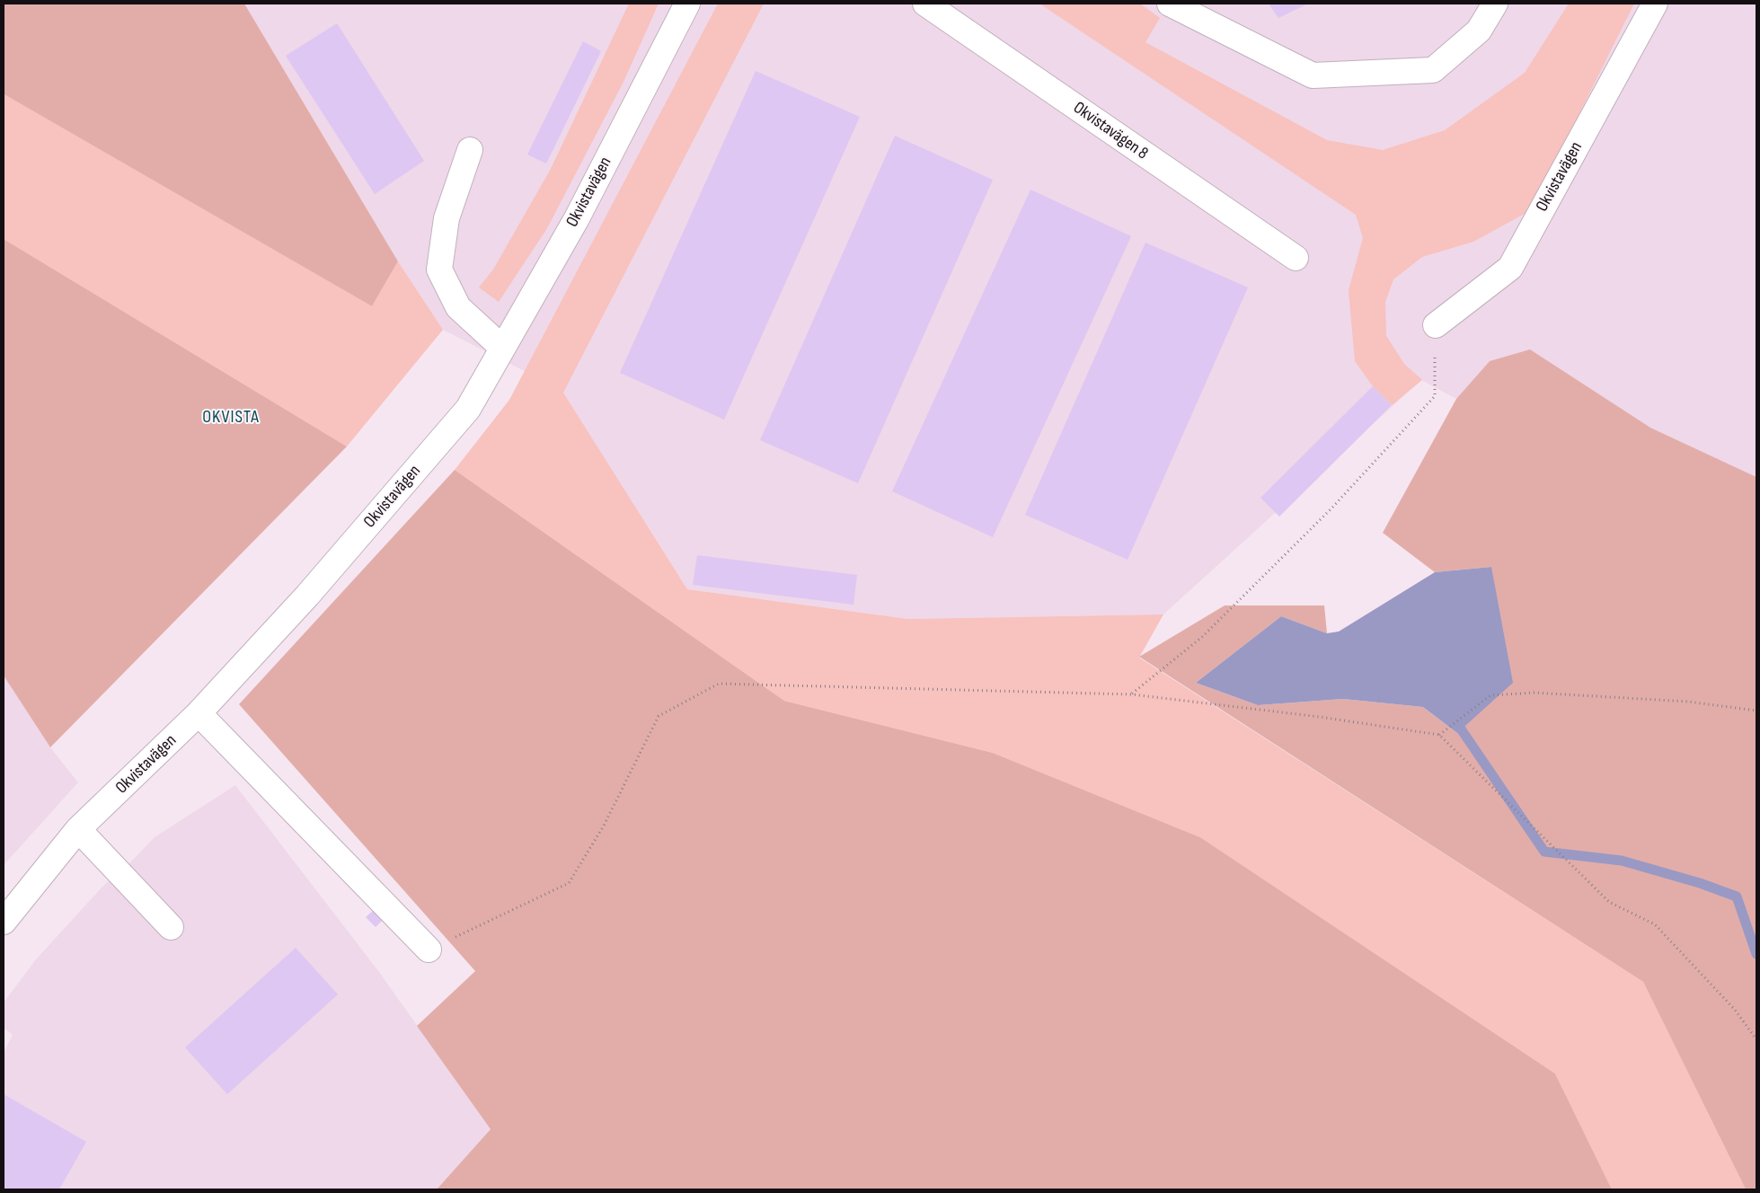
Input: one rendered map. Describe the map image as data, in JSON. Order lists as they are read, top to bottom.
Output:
{
  "streets": {
    "street": ["Okvistavägen 8", "Okvistavägen"]
  },
  "districts": ["OKVISTA"]
}
